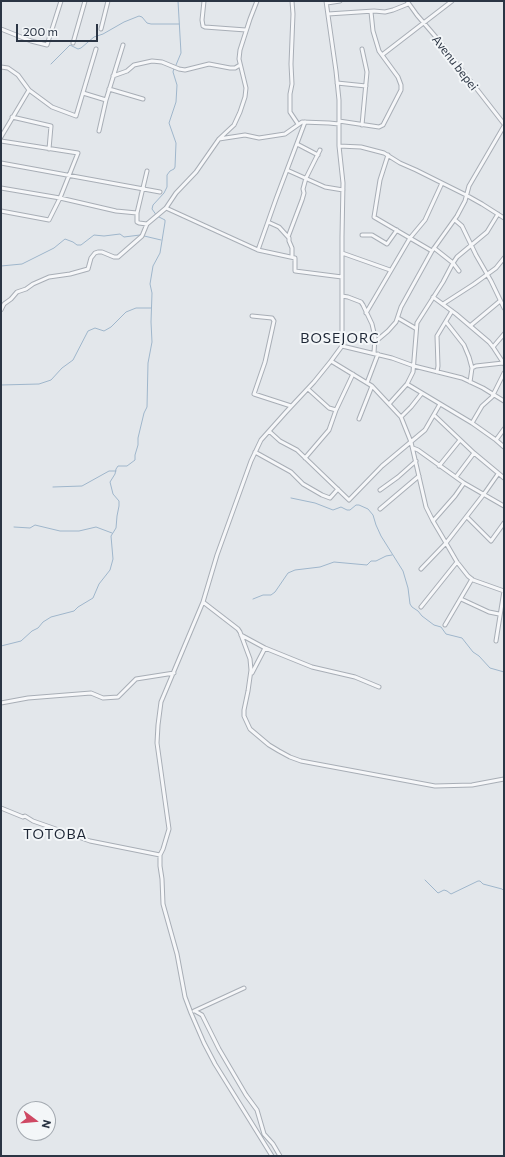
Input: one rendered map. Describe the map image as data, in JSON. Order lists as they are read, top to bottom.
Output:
{
  "streets": {
    "street": ["Avenu bepei"]
  },
  "districts": ["BOSEJORC", "TOTOBA"],
  "scale_bar": "200 m",
  "north": "right"
}
